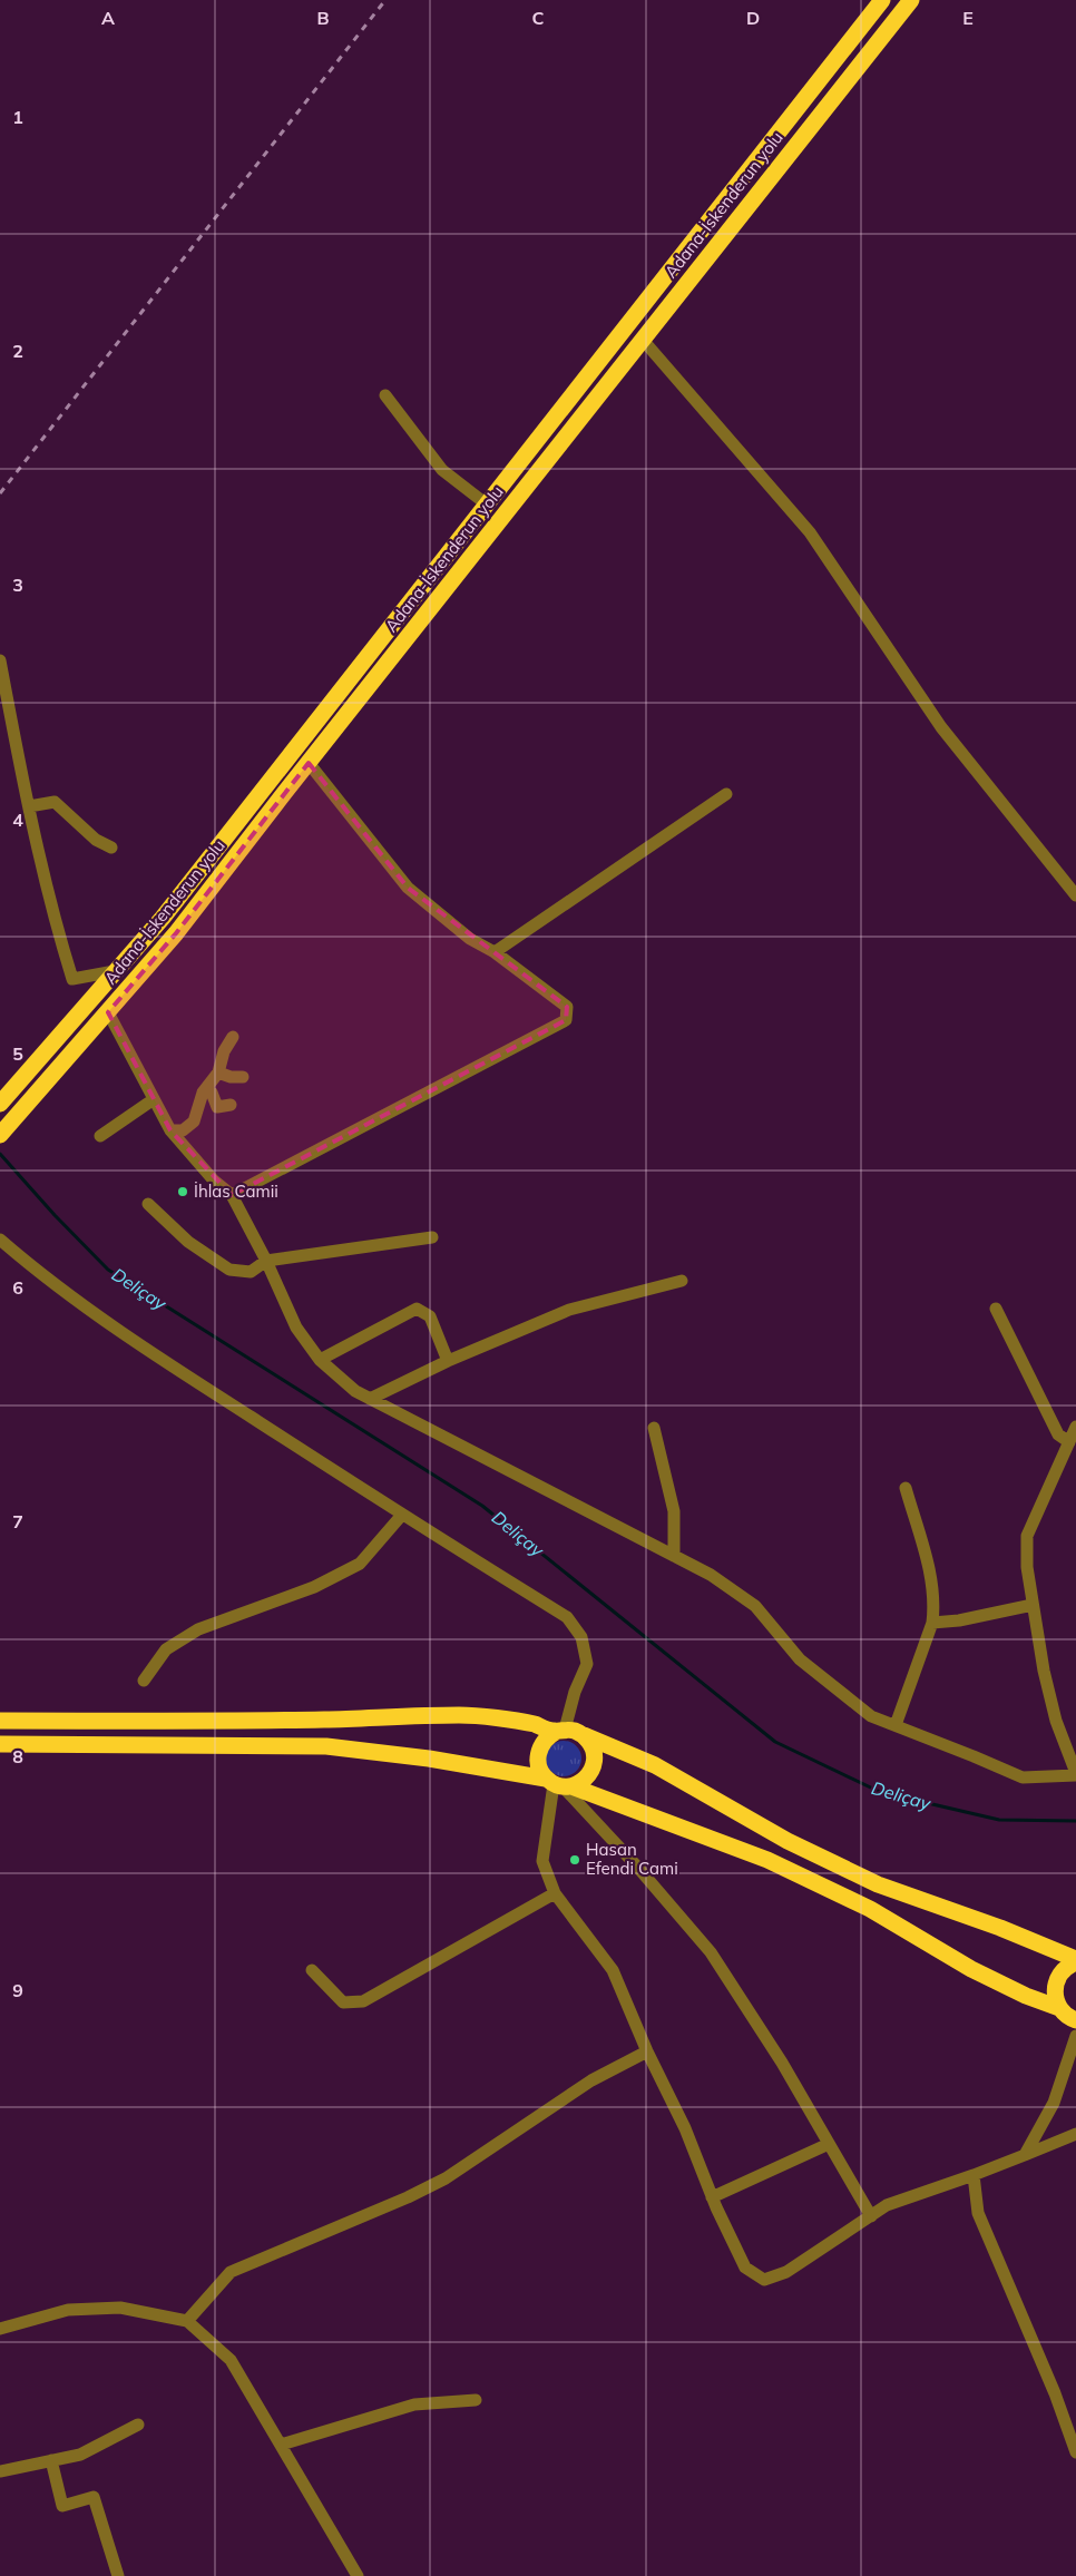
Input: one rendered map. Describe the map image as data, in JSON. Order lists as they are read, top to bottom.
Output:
{
  "streets": {
    "highway": ["Adana-İskenderun yolu"]
  },
  "water": ["Deliçay"],
  "places": ["İhlas Camii", "Hasan Efendi Cami"],
  "grid": {
    "columns": [
      "A",
      "B",
      "C",
      "D",
      "E"
    ],
    "rows": [
      "1",
      "2",
      "3",
      "4",
      "5",
      "6",
      "7",
      "8",
      "9"
    ]
  }
}
